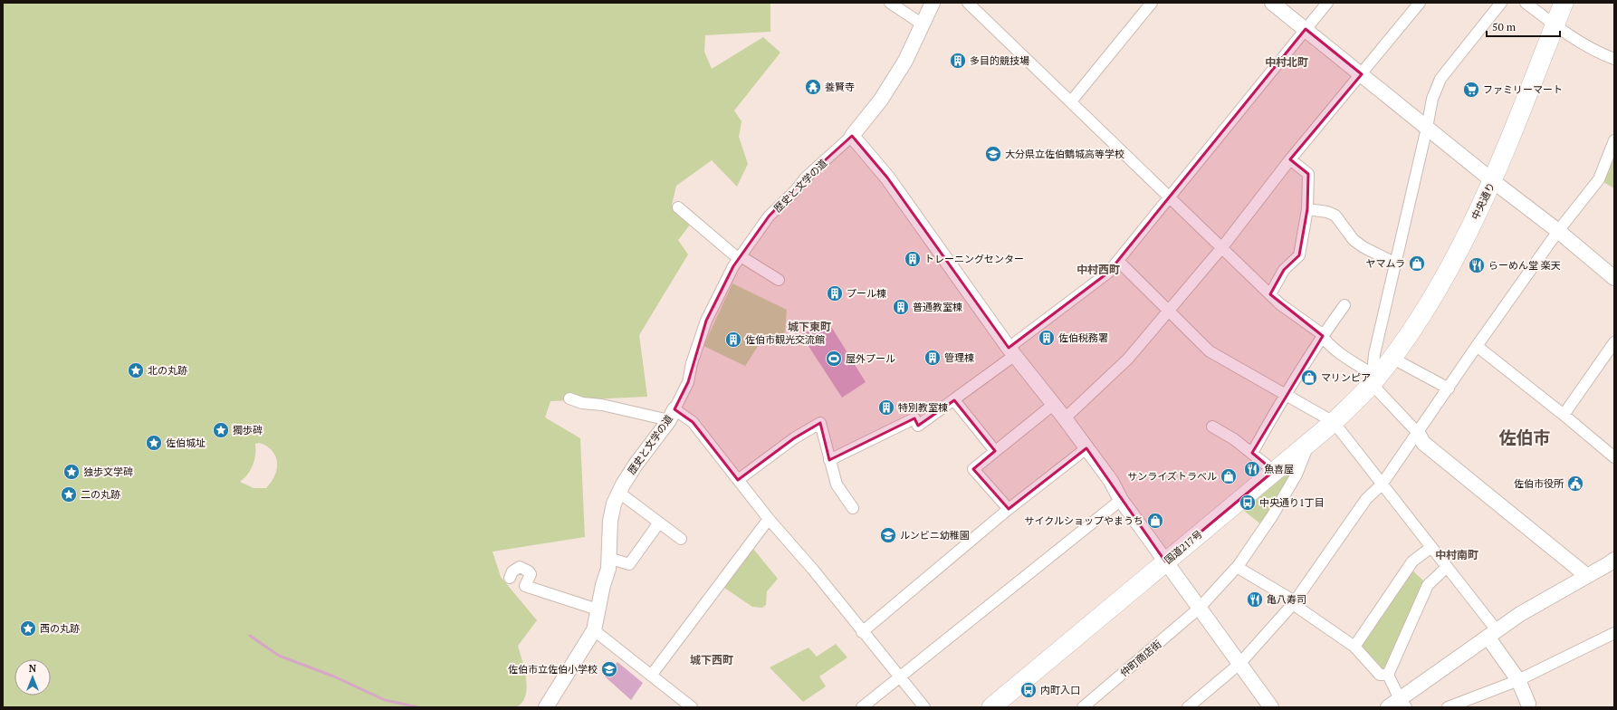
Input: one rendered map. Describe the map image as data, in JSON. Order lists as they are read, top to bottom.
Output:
{
  "streets": {
    "highway": ["中央通り", "国道217号"],
    "street": ["歴史と文学の道", "仲町商店街"]
  },
  "crossings": [
    ["中央通り", "国道217号"],
    ["国道217号", "仲町商店街"]
  ],
  "districts": [
    "中村北町",
    "中村西町",
    "城下東町",
    "佐伯市",
    "中村南町",
    "城下西町"
  ],
  "places": {
    "building": [
      "多目的競技場",
      "トレーニングセンター",
      "プール棟",
      "普通教室棟",
      "佐伯税務署",
      "佐伯市観光交流館",
      "管理棟",
      "特別教室棟"
    ],
    "temple": ["養賢寺"],
    "supermarket": ["ファミリーマート"],
    "school or university": ["大分県立佐伯鶴城高等学校", "ルンビニ幼稚園", "佐伯市立佐伯小学校"],
    "shop": [
      "ヤマムラ",
      "マリンピア",
      "サンライズトラベル",
      "サイクルショップやまうち"
    ],
    "restaurant": ["らーめん堂 楽天", "魚喜屋", "亀八寿司"],
    "sports": ["屋外プール"],
    "place": [
      "北の丸跡",
      "獨歩碑",
      "佐伯城址",
      "独歩文学碑",
      "二の丸跡",
      "西の丸跡"
    ],
    "public building": ["佐伯市役所"],
    "bus stop": ["中央通り1丁目", "内町入口"]
  },
  "scale_bar": "50 m",
  "north": "top"
}
